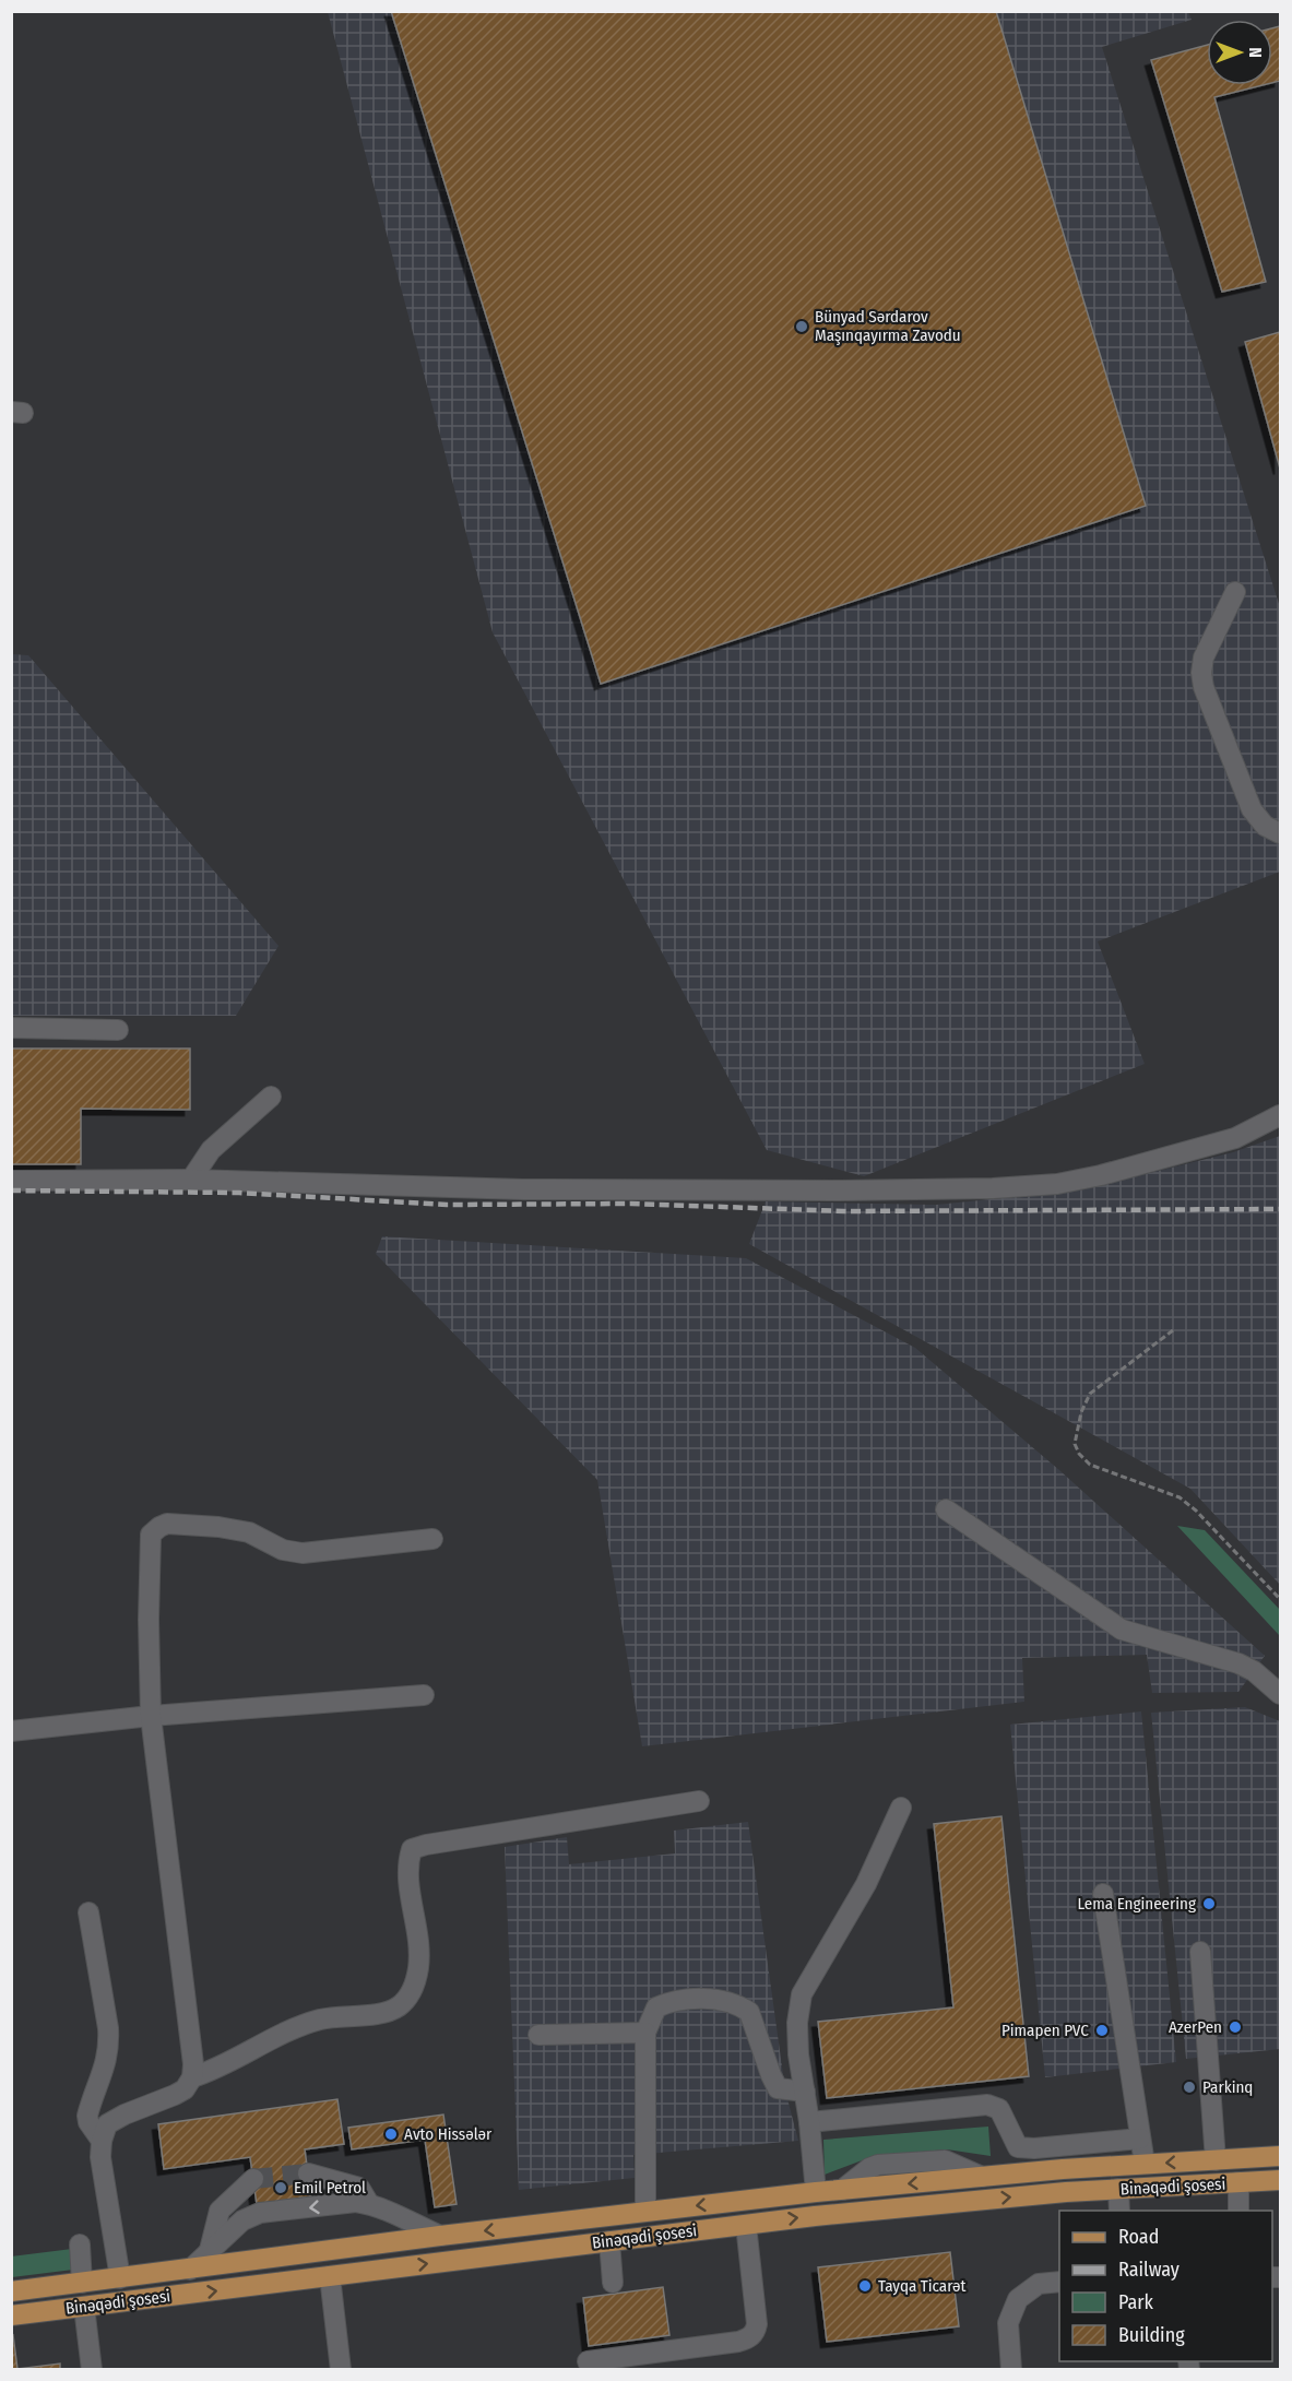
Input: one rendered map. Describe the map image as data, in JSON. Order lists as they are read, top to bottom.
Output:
{
  "streets": {
    "main road": ["Binəqədi şosesi"]
  },
  "places": [
    "Bünyad Sərdarov Maşınqayırma Zavodu",
    "Lema Engineering",
    "AzerPen",
    "Pimapen PVC",
    "Parkinq",
    "Avto Hissələr",
    "Emil Petrol",
    "Tayqa Ticarət"
  ],
  "legend": [
    "Road",
    "Railway",
    "Park",
    "Building"
  ],
  "north": "right"
}
